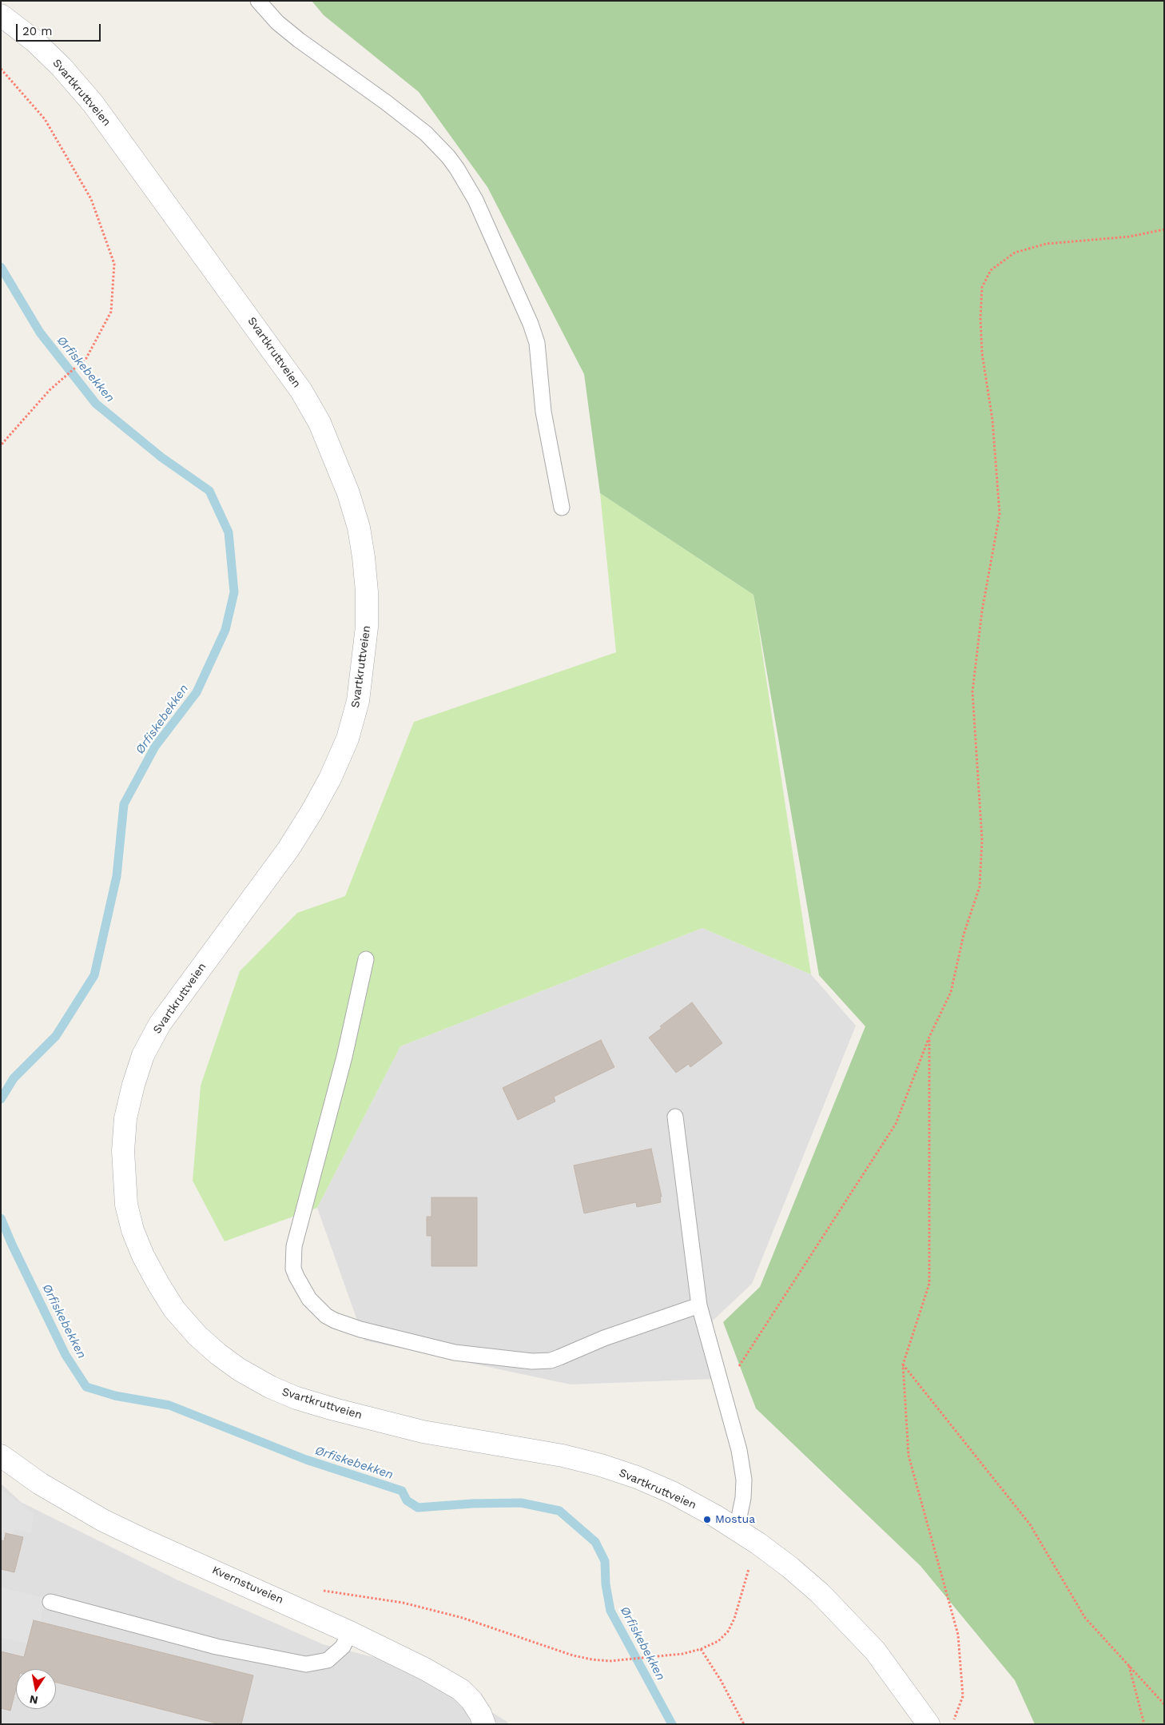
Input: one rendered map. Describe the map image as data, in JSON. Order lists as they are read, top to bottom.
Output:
{
  "streets": {
    "street": ["Svartkruttveien", "Kvernstuveien"]
  },
  "water": ["Ørfiskebekken"],
  "places": ["Mostua"],
  "scale_bar": "20 m",
  "north": "bottom"
}
